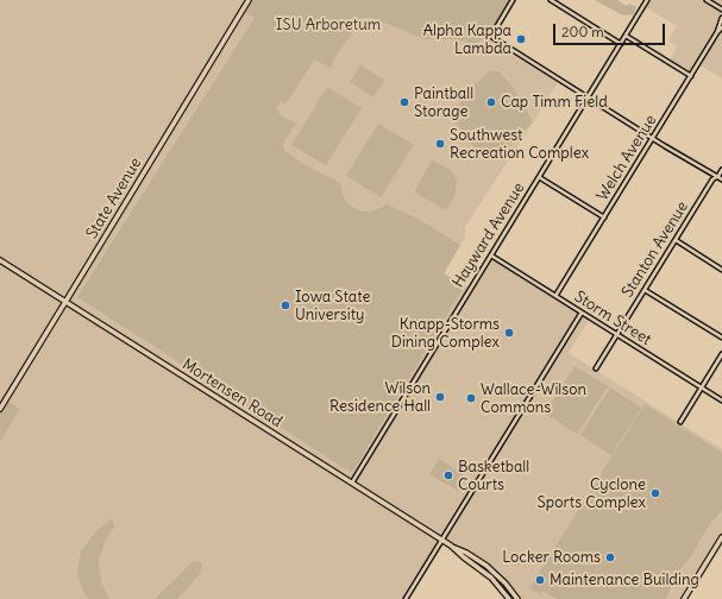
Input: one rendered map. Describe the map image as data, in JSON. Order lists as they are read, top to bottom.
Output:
{
  "streets": {
    "street": [
      "Welch Avenue",
      "State Avenue",
      "Hayward Avenue",
      "Stanton Avenue",
      "Storm Street",
      "Mortensen Road"
    ]
  },
  "crossings": [
    ["Welch Avenue", "Storm Street"],
    ["State Avenue", "Mortensen Road"],
    ["Hayward Avenue", "Storm Street"],
    ["Hayward Avenue", "Mortensen Road"],
    ["Stanton Avenue", "Storm Street"]
  ],
  "parks": ["ISU Arboretum"],
  "places": [
    "Alpha Kappa Lambda",
    "Paintball Storage",
    "Cap Timm Field",
    "Southwest Recreation Complex",
    "Iowa State University",
    "Knapp-Storms Dining Complex",
    "Wilson Residence Hall",
    "Wallace-Wilson Commons",
    "Basketball Courts",
    "Cyclone Sports Complex",
    "Locker Rooms",
    "Maintenance Building"
  ],
  "scale_bar": "200 m"
}
